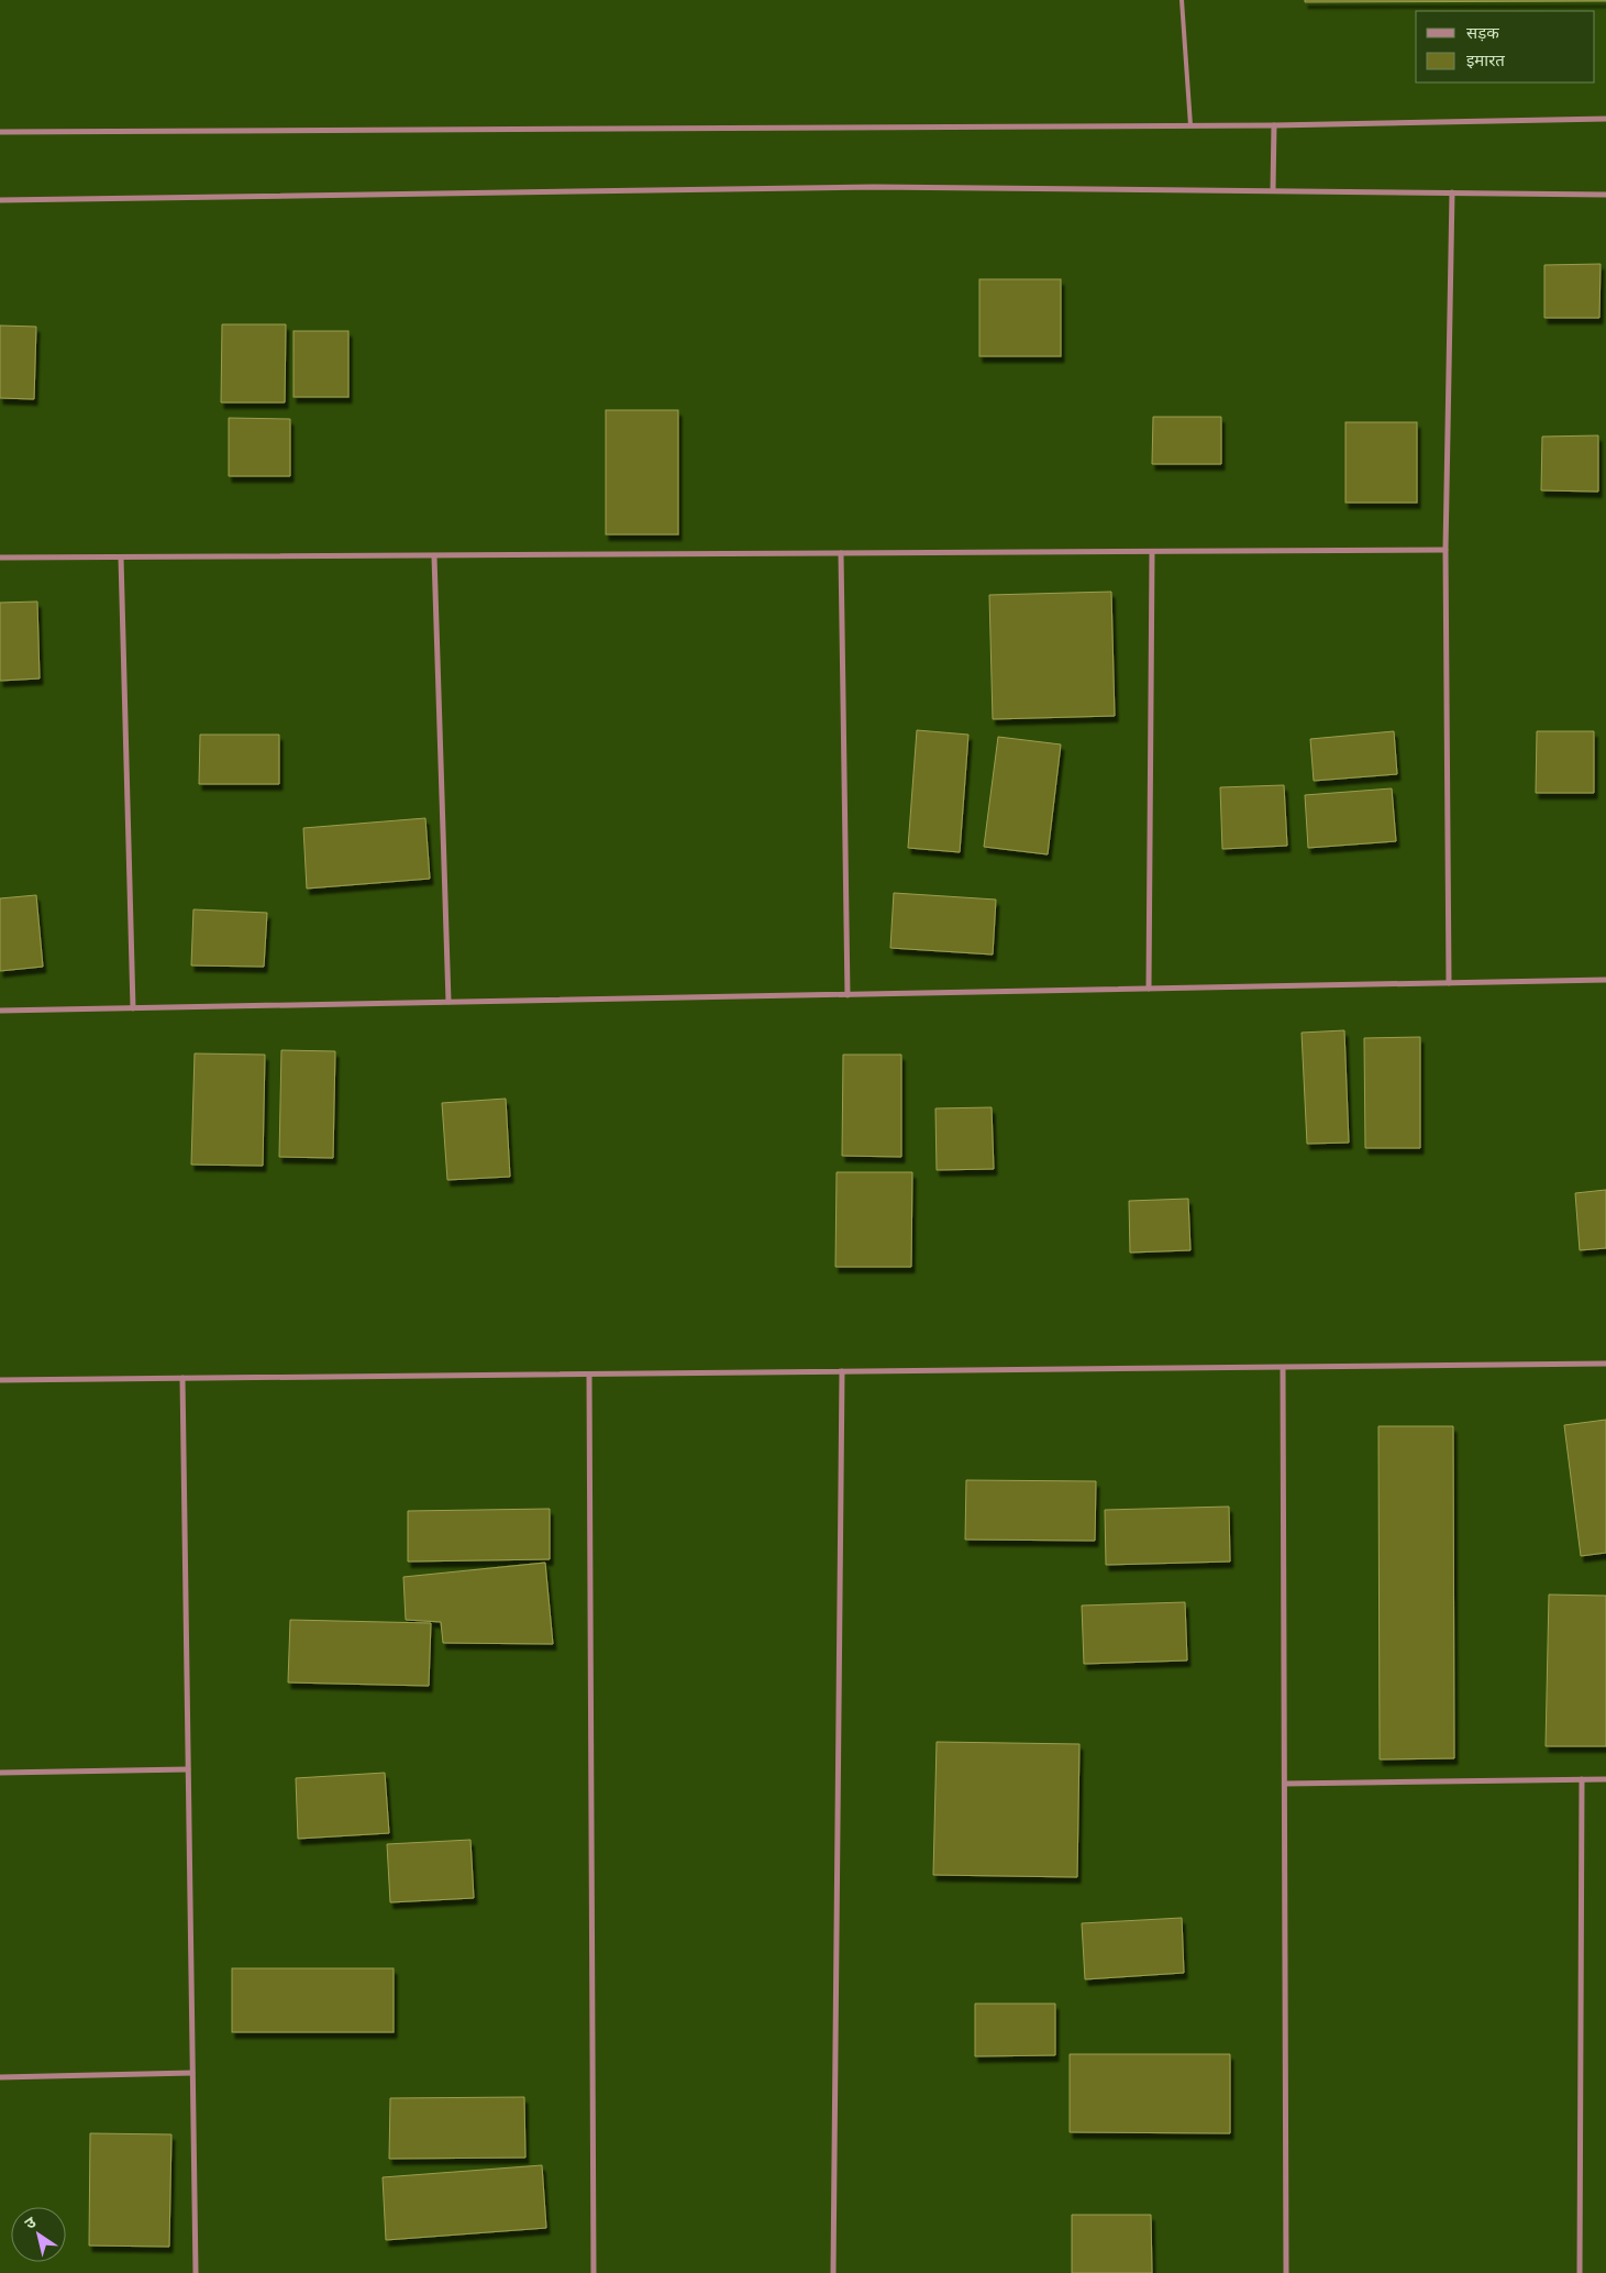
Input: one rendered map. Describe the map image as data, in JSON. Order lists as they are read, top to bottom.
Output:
{
  "legend": ["सड़क", "इमारत"],
  "north": "top left"
}
